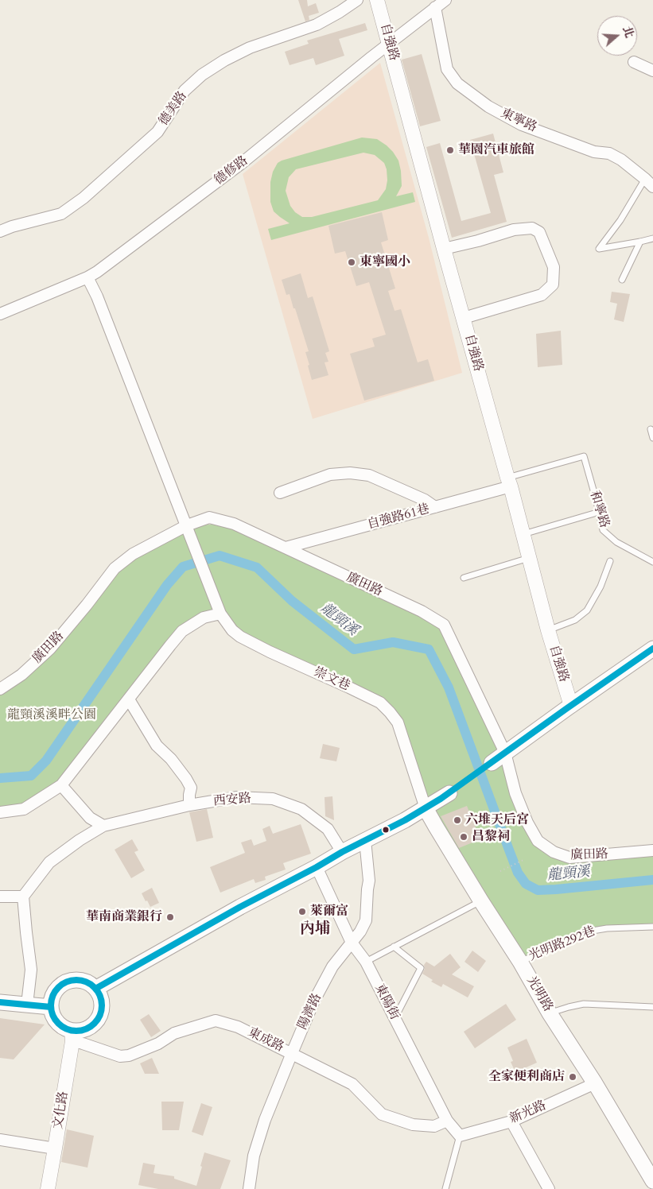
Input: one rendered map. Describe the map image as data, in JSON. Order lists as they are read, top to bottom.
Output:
{
  "streets": {
    "main road": ["光明路"],
    "street": [
      "自強路",
      "德美路",
      "東寧路",
      "德修路",
      "自強路61巷",
      "廣田路",
      "崇文巷",
      "西安路",
      "東陽街",
      "陽濟路",
      "東成路",
      "文化路",
      "新光路"
    ],
    "lane": ["和寧路", "光明路292巷"]
  },
  "crossings": [
    ["自強路", "德修路"],
    ["自強路", "和寧路"],
    ["自強路", "自強路61巷"],
    ["東寧路", "德修路"],
    ["德修路", "崇文巷"],
    ["和寧路", "自強路61巷"],
    ["自強路61巷", "廣田路"],
    ["廣田路", "崇文巷"],
    ["崇文巷", "光明路"],
    ["光明路292巷", "光明路"],
    ["光明路", "新光路"],
    ["東陽街", "陽濟路"],
    ["東陽街", "東成路"],
    ["東陽街", "新光路"],
    ["陽濟路", "東成路"],
    ["東成路", "文化路"]
  ],
  "districts": ["內埔"],
  "water": ["龍頸溪"],
  "parks": ["龍頸溪溪畔公園"],
  "places": [
    "華園汽車旅館",
    "東寧國小",
    "六堆天后宮",
    "昌黎祠",
    "萊爾富",
    "華南商業銀行",
    "全家便利商店"
  ],
  "north": "right"
}
